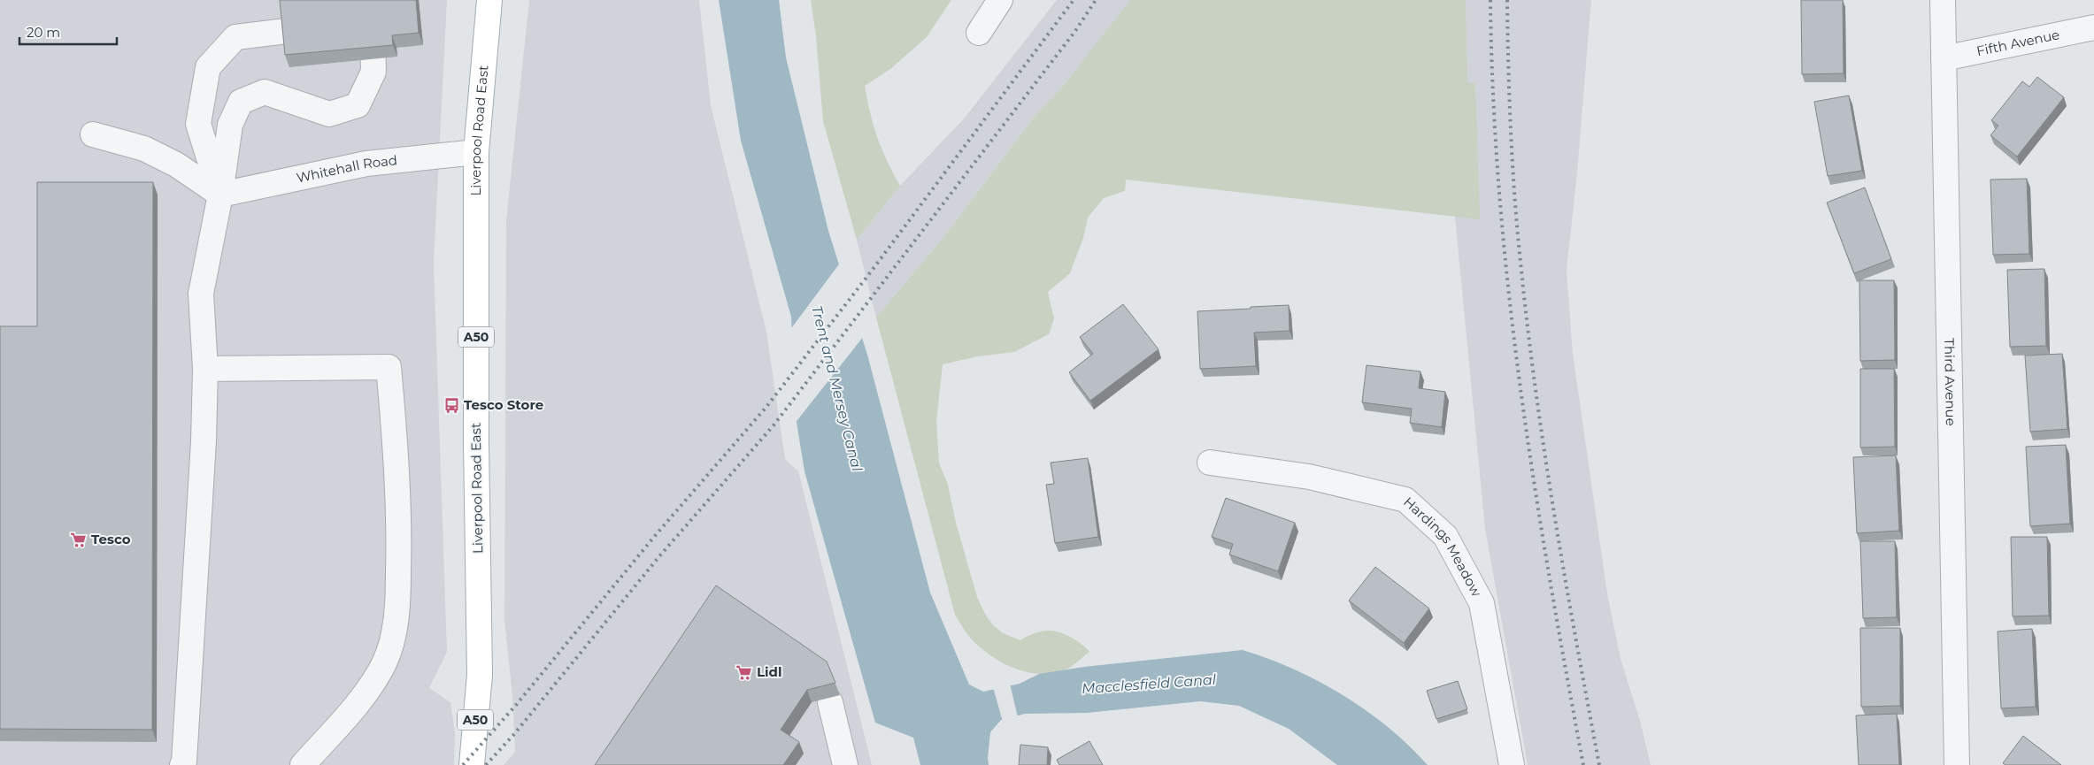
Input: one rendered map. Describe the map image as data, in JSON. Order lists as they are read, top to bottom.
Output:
{
  "streets": {
    "main road": ["Liverpool Road East", "A50"],
    "street": [
      "Fifth Avenue",
      "Whitehall Road",
      "Third Avenue",
      "Hardings Meadow"
    ]
  },
  "crossings": [
    ["Fifth Avenue", "Third Avenue"],
    ["Liverpool Road East", "Whitehall Road"]
  ],
  "water": ["Trent and Mersey Canal", "Macclesfield Canal"],
  "places": {
    "bus stop": ["Tesco Store"],
    "supermarket": ["Tesco", "Lidl"]
  },
  "scale_bar": "20 m"
}
